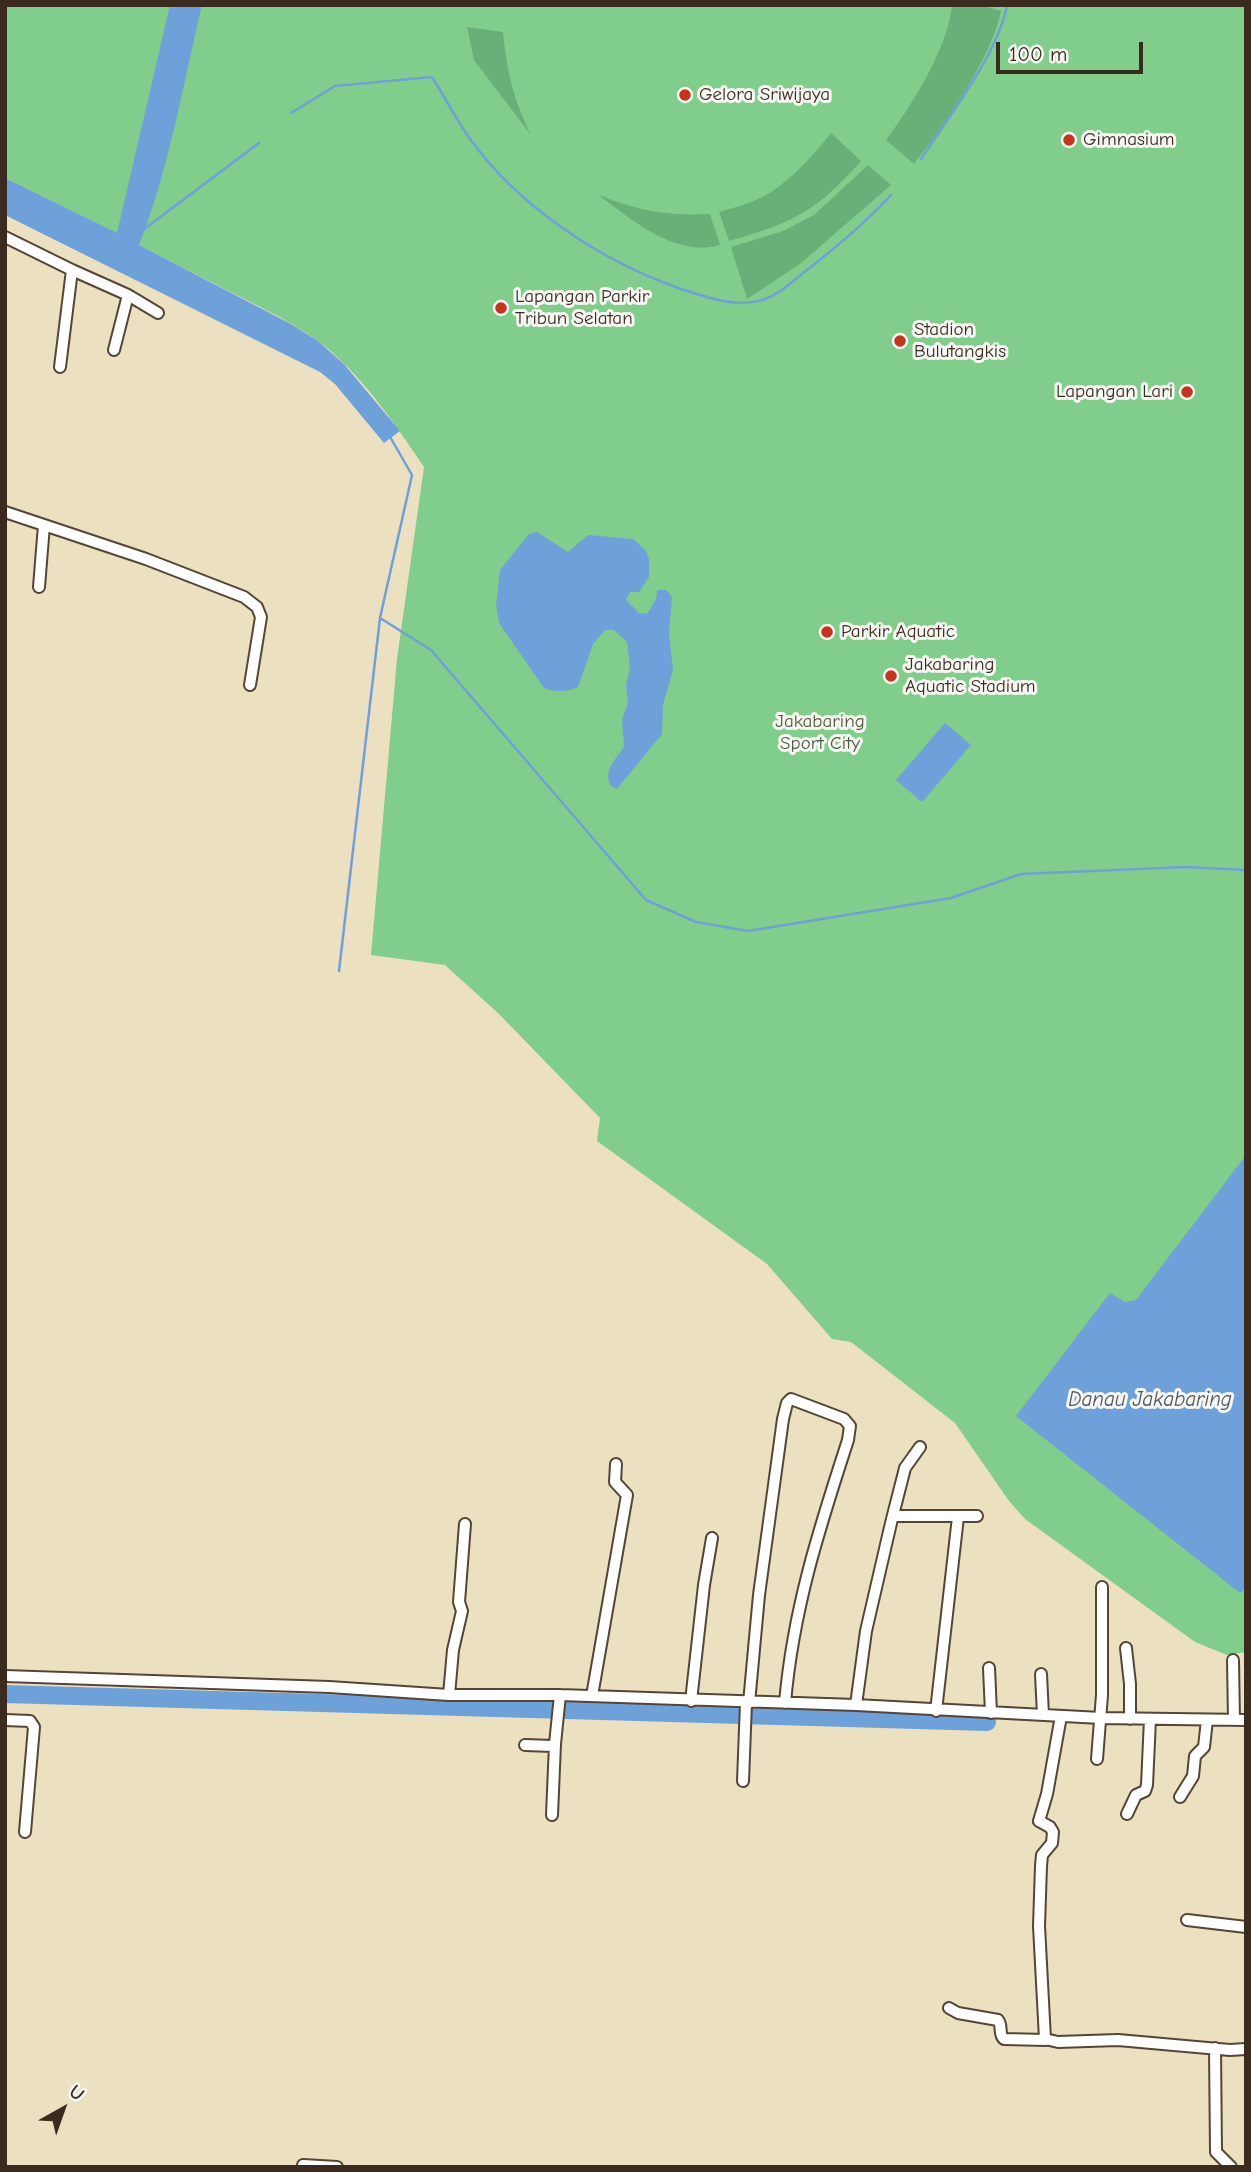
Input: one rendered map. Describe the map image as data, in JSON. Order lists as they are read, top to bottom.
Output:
{
  "water": ["Danau Jakabaring"],
  "parks": ["Jakabaring Sport City"],
  "places": [
    "Gelora Sriwijaya",
    "Gimnasium",
    "Lapangan Parkir Tribun Selatan",
    "Stadion Bulutangkis",
    "Lapangan Lari",
    "Parkir Aquatic",
    "Jakabaring Aquatic Stadium"
  ],
  "scale_bar": "100 m",
  "north": "top right"
}
